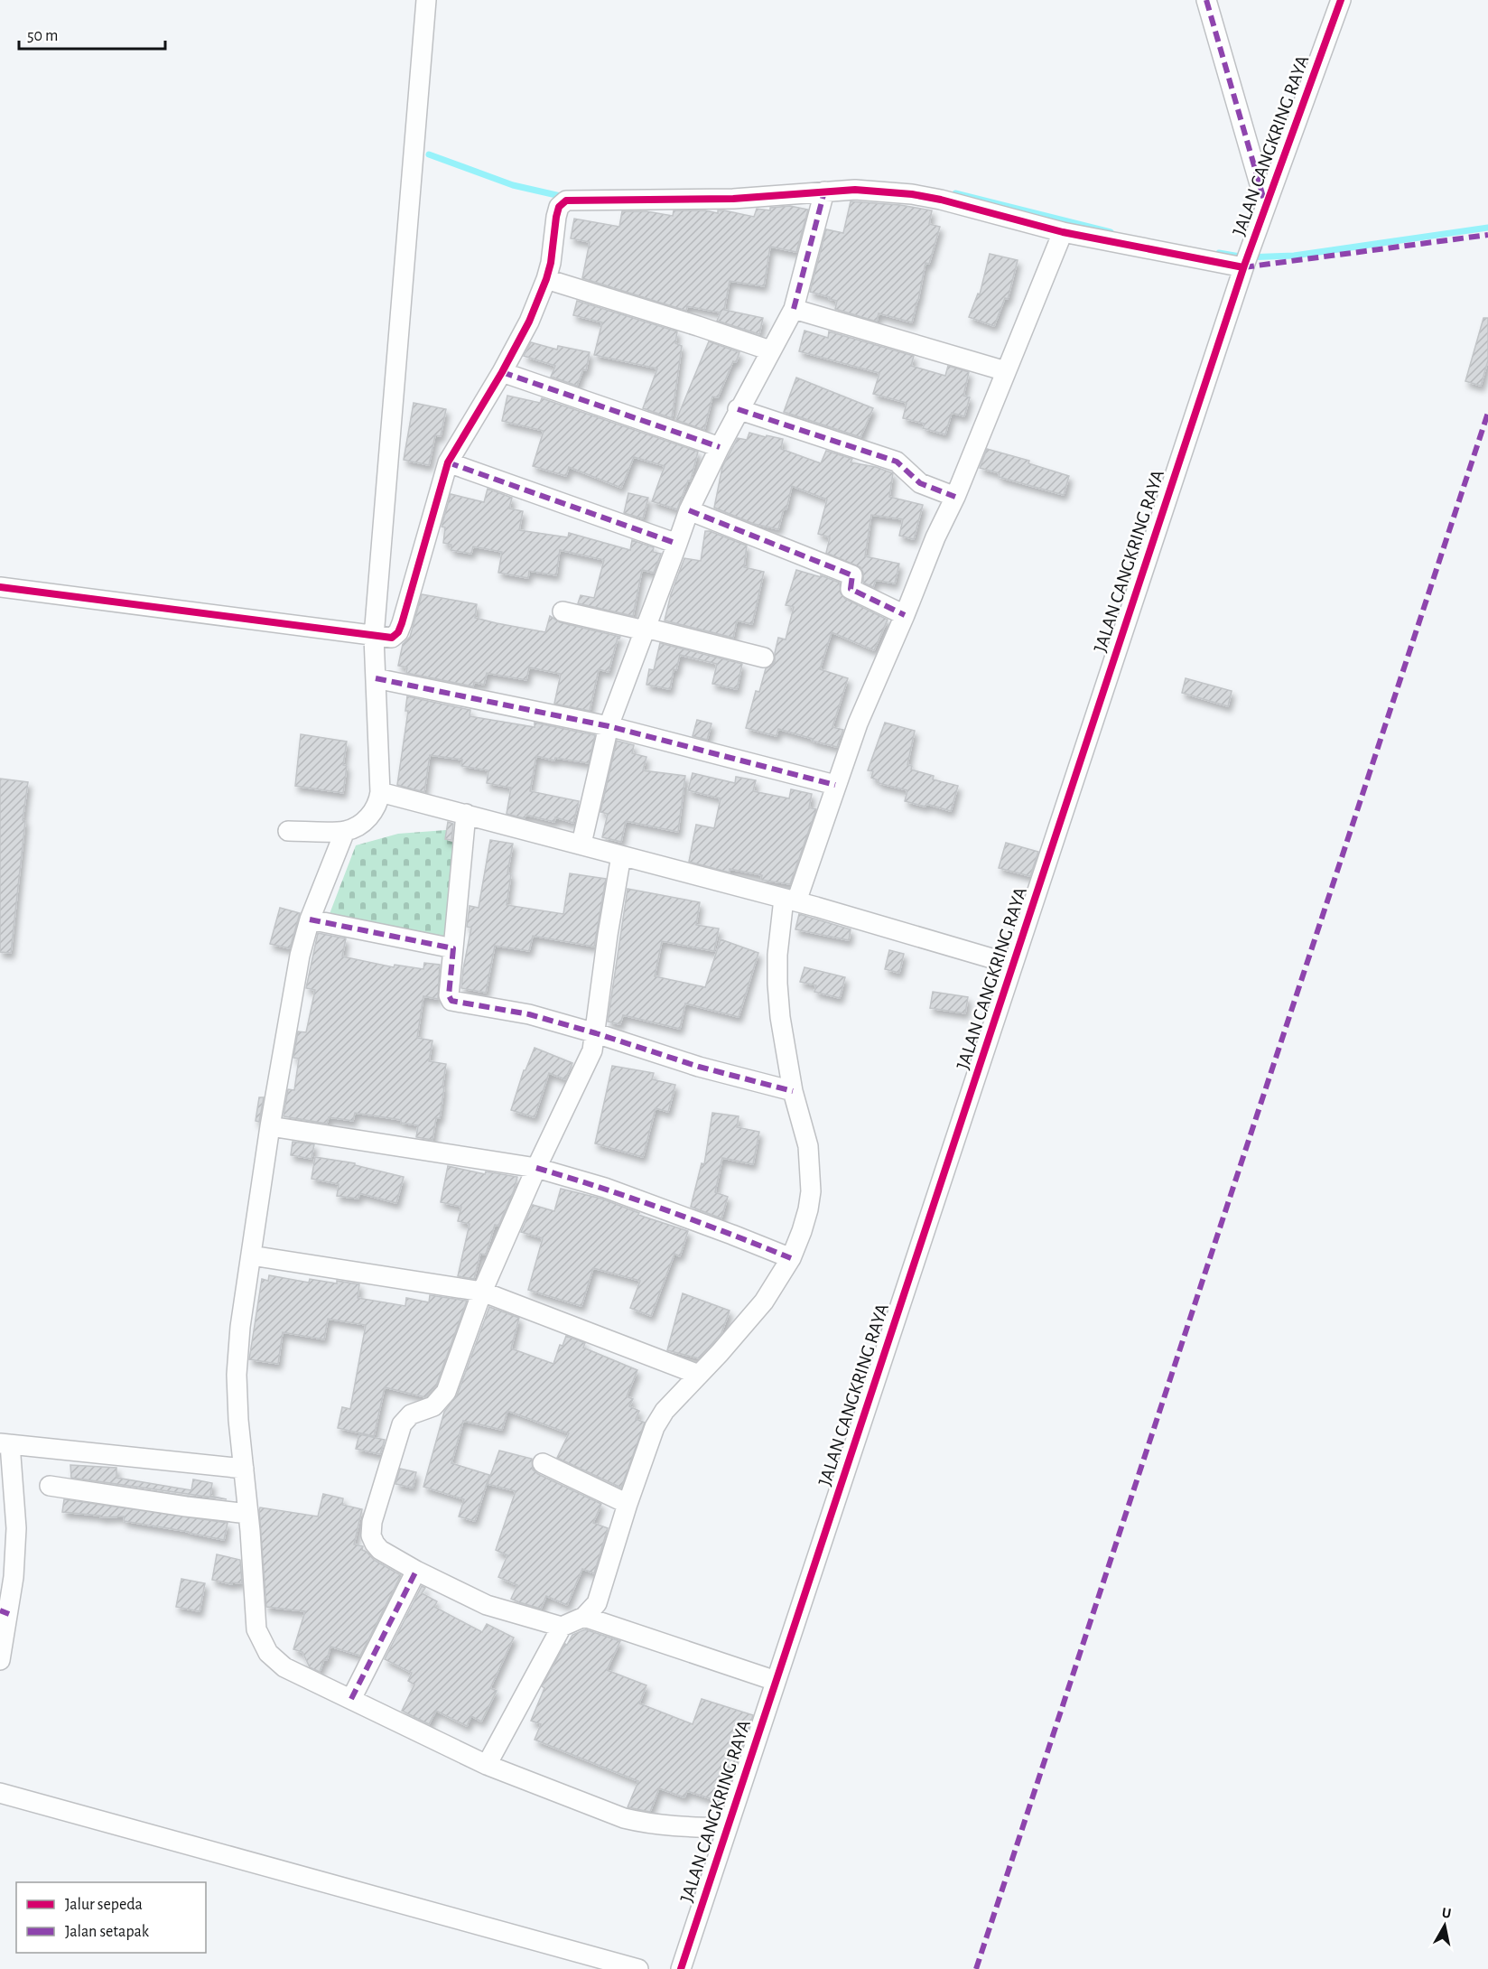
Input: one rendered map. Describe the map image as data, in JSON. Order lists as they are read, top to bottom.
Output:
{
  "streets": {
    "street": ["JALAN CANGKRING RAYA"]
  },
  "legend": ["Jalur sepeda", "Jalan setapak"],
  "scale_bar": "50 m",
  "north": "top"
}
